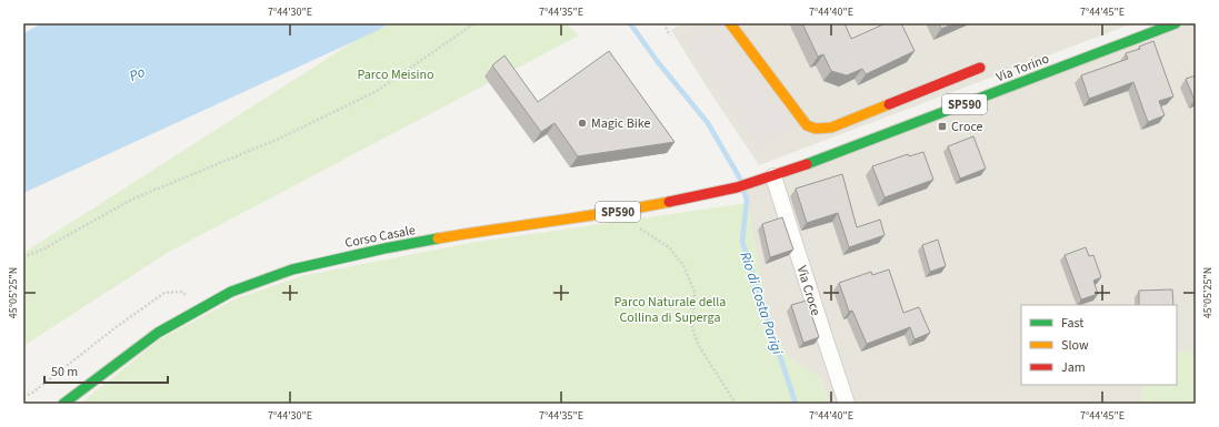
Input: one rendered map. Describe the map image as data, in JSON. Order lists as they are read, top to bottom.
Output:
{
  "streets": {
    "main road": ["Via Torino", "SP590", "Corso Casale"],
    "street": ["Via Croce"]
  },
  "crossings": [
    ["Via Torino", "Corso Casale"],
    ["Via Torino", "Via Croce"]
  ],
  "water": ["Po", "Rio di Costa Parigi"],
  "parks": ["Parco Meisino", "Parco Naturale della Collina di Superga"],
  "places": {
    "other": ["Magic Bike"],
    "transit": ["Croce"]
  },
  "legend": ["Fast", "Slow", "Jam"],
  "scale_bar": "50 m",
  "coordinates": [
    "7°44'30\"E",
    "7°44'35\"E",
    "7°44'40\"E",
    "7°44'45\"E",
    "45°05'25\"N"
  ]
}
